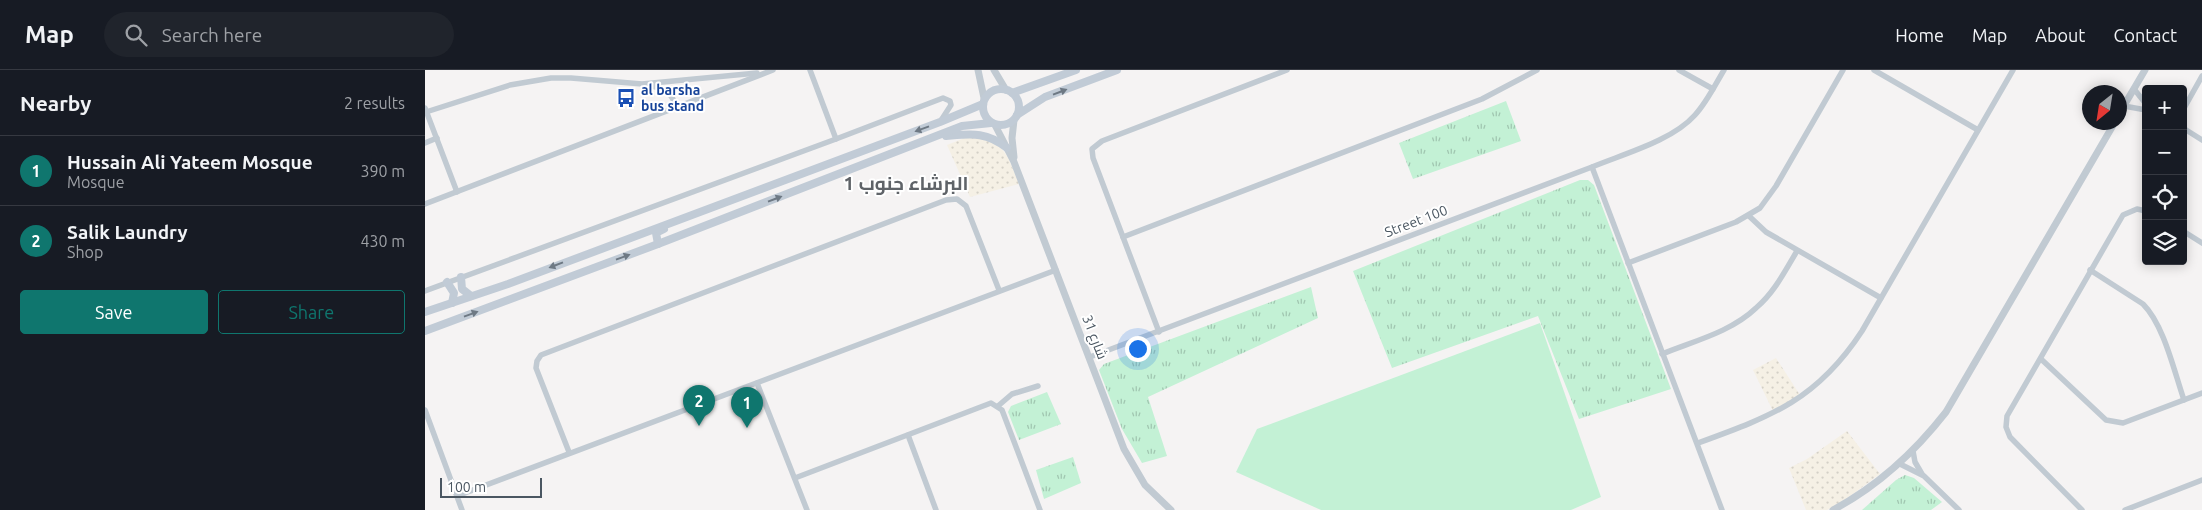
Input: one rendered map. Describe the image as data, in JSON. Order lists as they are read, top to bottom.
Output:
{
  "streets": {
    "street": ["Street 100", "شارع 31"]
  },
  "crossings": [
    ["Street 100", "شارع 31"]
  ],
  "districts": ["البرشاء جنوب 1"],
  "places": {
    "bus stop": ["al barsha bus stand"]
  },
  "scale_bar": "100 m",
  "north": "bottom left",
  "page": {
    "header": "Map",
    "search": "Search here",
    "nav": [
      "Home",
      "Map",
      "About",
      "Contact"
    ],
    "heading": ["Nearby", "2 results"],
    "map_buttons": ["+", "−"],
    "list": [
      {
        "mark": "1",
        "name": "Hussain Ali Yateem Mosque",
        "note": "Mosque",
        "value": "390 m"
      },
      {
        "mark": "2",
        "name": "Salik Laundry",
        "note": "Shop",
        "value": "430 m"
      }
    ],
    "buttons": ["Save", "Share"],
    "pins": ["2", "1"],
    "scale": "100 m"
  }
}
